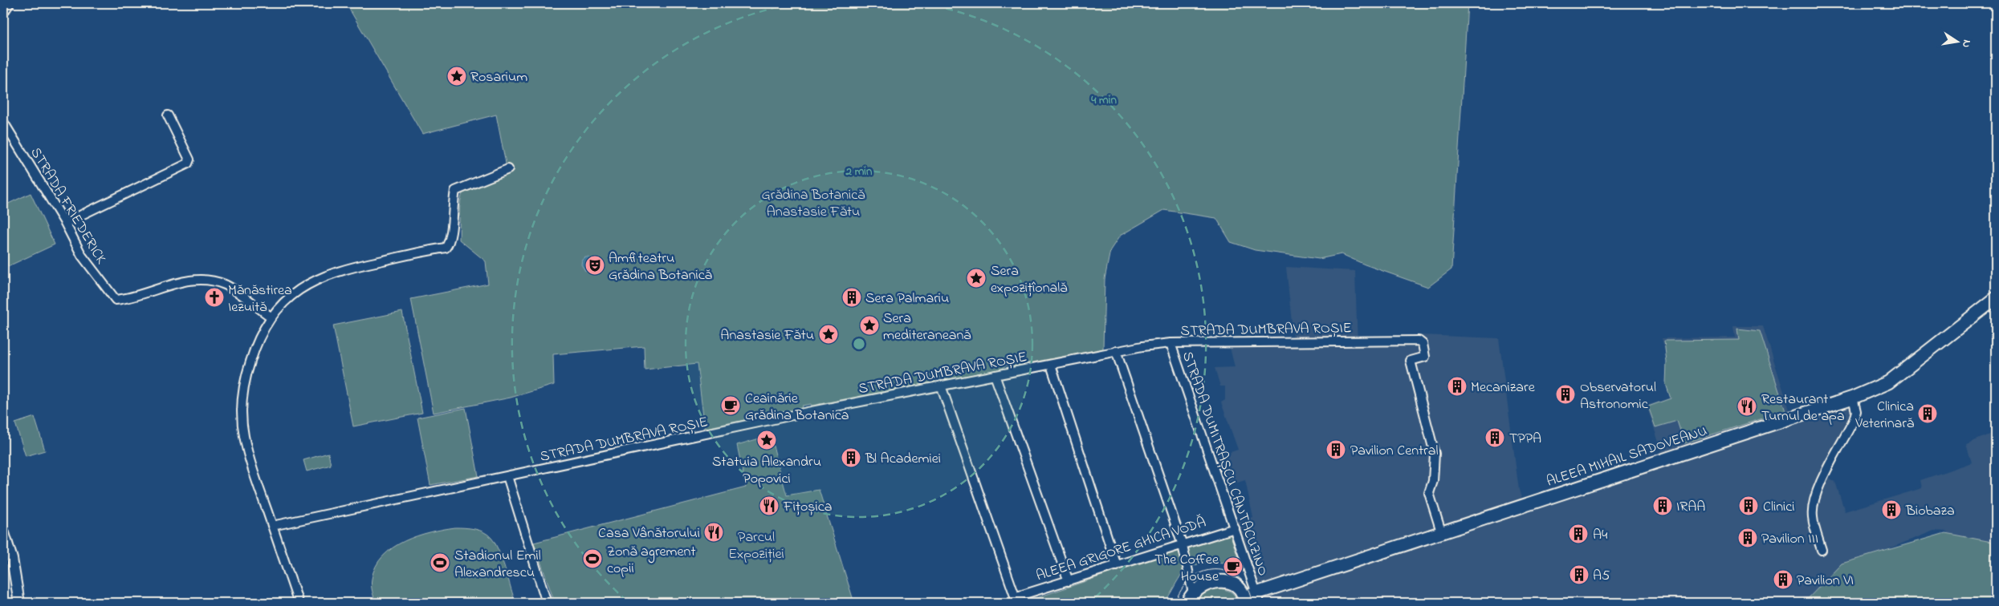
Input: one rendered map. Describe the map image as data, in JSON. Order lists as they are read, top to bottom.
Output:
{
  "streets": {
    "main road": ["ALEEA MIHAIL SADOVEANU"],
    "street": [
      "STRADA FRIEDERICK",
      "STRADA DUMBRAVA ROȘIE",
      "STRADA DUMITRAȘCU CANTACUZINO",
      "ALEEA GRIGORE GHICA VODĂ"
    ]
  },
  "crossings": [
    ["STRADA DUMBRAVA ROȘIE", "ALEEA MIHAIL SADOVEANU"],
    ["STRADA DUMBRAVA ROȘIE", "STRADA DUMITRAȘCU CANTACUZINO"],
    ["ALEEA MIHAIL SADOVEANU", "STRADA DUMITRAȘCU CANTACUZINO"],
    ["STRADA DUMITRAȘCU CANTACUZINO", "ALEEA GRIGORE GHICA VODĂ"]
  ],
  "parks": ["Grădina Botanică Anastasie Fătu", "Parcul Expoziției"],
  "places": {
    "place": [
      "Rosarium",
      "Sera expozițîonală",
      "Sera mediteraneană",
      "Anastasie Fătu",
      "Statuia Alexandru Popovici"
    ],
    "theatre": ["Amfiteatru Grădina Botanică"],
    "church": ["Mănăstirea Iezuită"],
    "building": [
      "Sera Palmariu",
      "Mecanizare",
      "Observatorul Astronomic",
      "Clinica Veterinară",
      "TPPA",
      "Pavilion Central",
      "Bl Academiei",
      "IRAA",
      "Clinici",
      "Biobaza",
      "A4",
      "Pavilion III",
      "A5",
      "Pavilion VI"
    ],
    "cafe": ["Ceainărie Grădina Botanica", "The Coffee House"],
    "restaurant": ["Restaurant Turnul de apa", "Fițoșica", "Casa Vânătorului"],
    "sports": ["Zonă agrement copii", "Stadionul Emil Alexandrescu"]
  },
  "north": "right",
  "rings": ["4 min", "2 min"]
}
